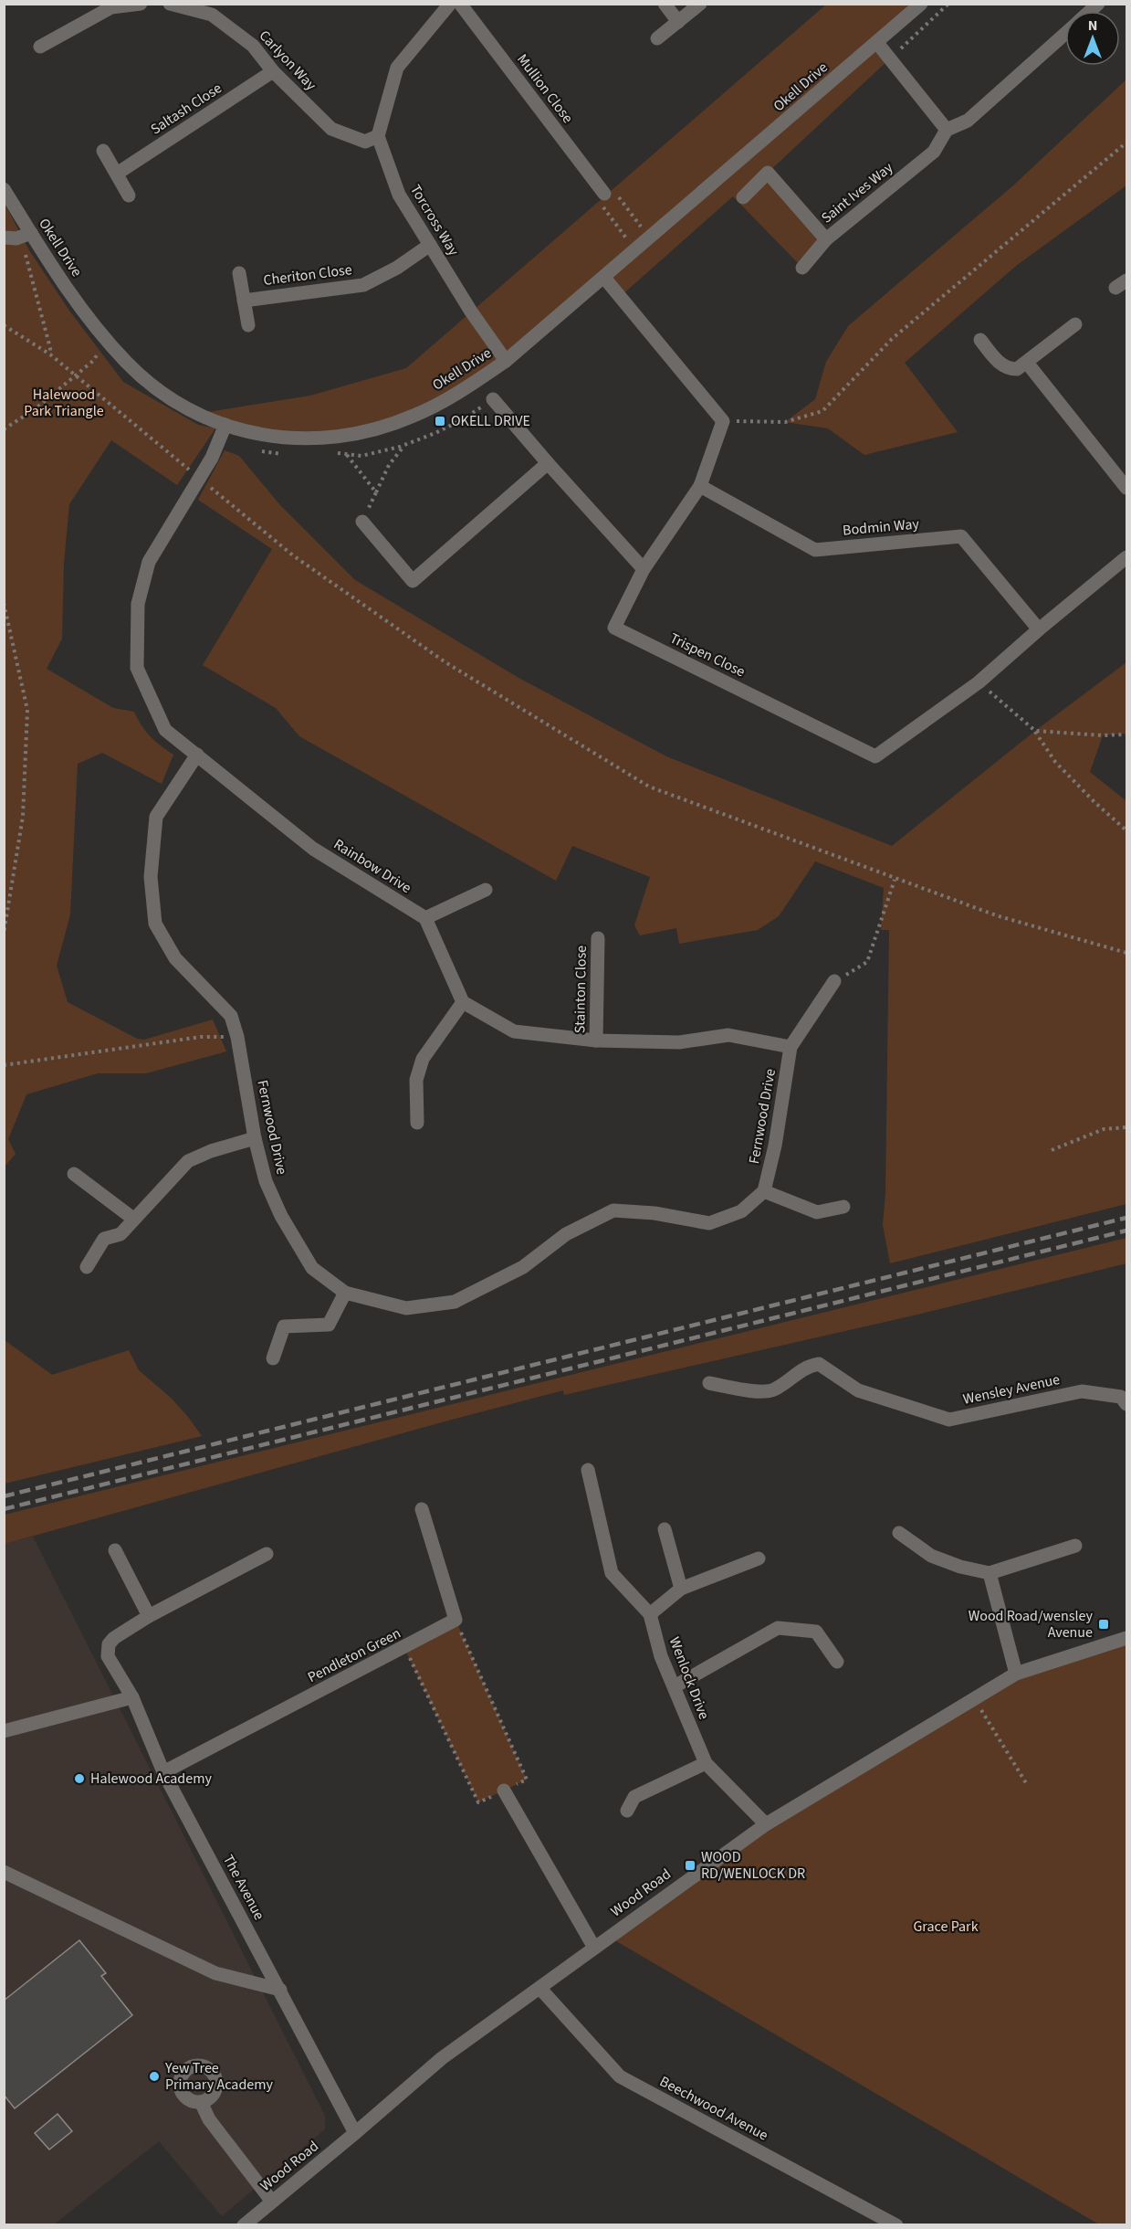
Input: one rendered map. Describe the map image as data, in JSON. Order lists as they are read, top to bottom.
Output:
{
  "streets": {
    "street": [
      "Carlyon Way",
      "Okell Drive",
      "Mullion Close",
      "Saltash Close",
      "Saint Ives Way",
      "Torcross Way",
      "Cheriton Close",
      "Bodmin Way",
      "Trispen Close",
      "Rainbow Drive",
      "Stainton Close",
      "Fernwood Drive",
      "Wensley Avenue",
      "Pendleton Green",
      "Wenlock Drive",
      "The Avenue",
      "Wood Road",
      "Beechwood Avenue"
    ]
  },
  "crossings": [
    ["Carlyon Way", "Saltash Close"],
    ["Carlyon Way", "Torcross Way"],
    ["Okell Drive", "Torcross Way"],
    ["Okell Drive", "Rainbow Drive"],
    ["Torcross Way", "Cheriton Close"],
    ["Bodmin Way", "Trispen Close"],
    ["Rainbow Drive", "Fernwood Drive"],
    ["Pendleton Green", "The Avenue"],
    ["Wenlock Drive", "Wood Road"],
    ["The Avenue", "Wood Road"],
    ["Wood Road", "Beechwood Avenue"]
  ],
  "parks": ["Halewood Park Triangle", "Grace Park"],
  "places": {
    "transit": ["OKELL DRIVE", "Wood Road/wensley Avenue", "WOOD RD/WENLOCK DR"],
    "other": ["Halewood Academy", "Yew Tree Primary Academy"]
  },
  "north": "top"
}
